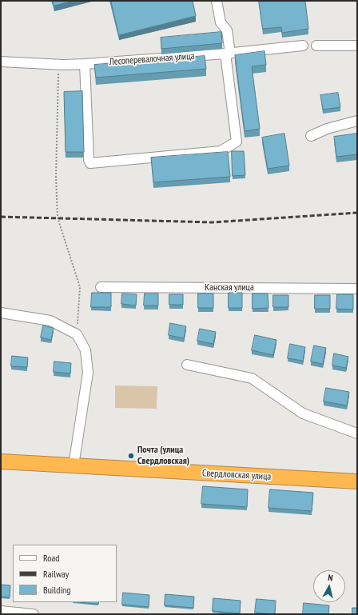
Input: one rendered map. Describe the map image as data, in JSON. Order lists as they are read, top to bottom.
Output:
{
  "streets": {
    "highway": ["Свердловская улица"],
    "street": ["Лесоперевалочная улица", "Канская улица"]
  },
  "places": ["Почта (улица Свердловская)"],
  "legend": ["Road", "Railway", "Building"],
  "north": "top"
}
